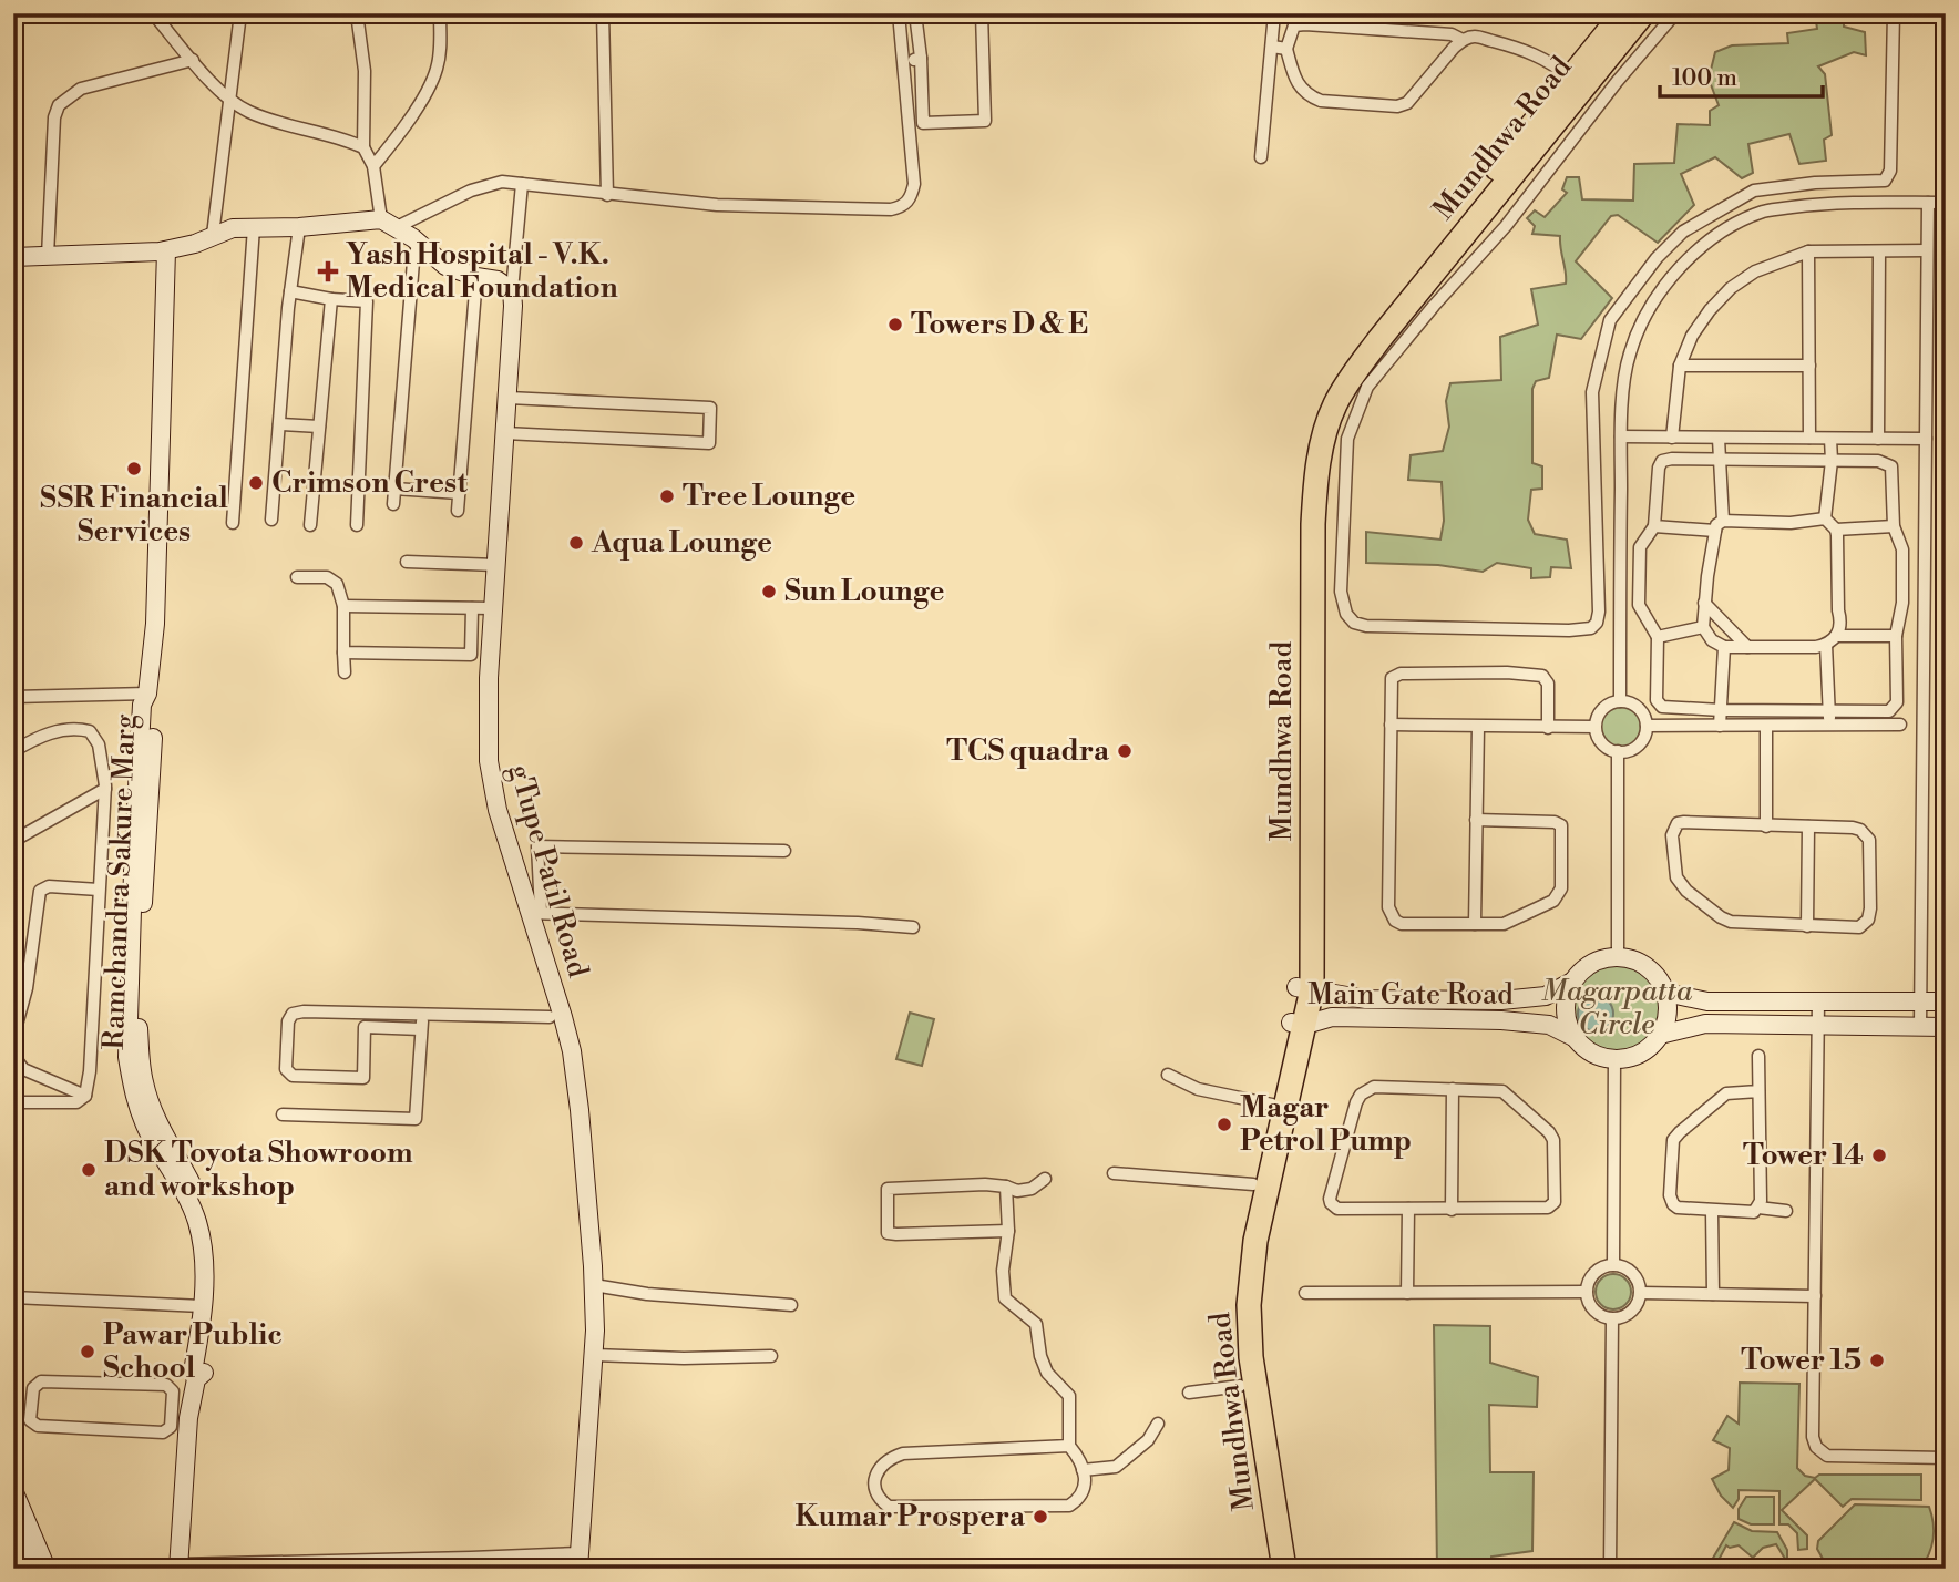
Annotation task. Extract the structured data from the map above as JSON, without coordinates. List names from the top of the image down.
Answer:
{
  "streets": {
    "highway": ["Mundhwa Road"],
    "street": ["gTupe Patil Road", "Ramchandra Sakure Marg", "Main Gate Road"]
  },
  "crossings": [
    ["Mundhwa Road", "Main Gate Road"]
  ],
  "parks": ["Magarpatta Circle"],
  "places": {
    "health": ["Yash Hospital - V.K. Medical Foundation"],
    "other": [
      "Towers D & E",
      "SSR Financial Services",
      "Crimson Crest",
      "Tree Lounge",
      "Aqua Lounge",
      "Sun Lounge",
      "TCS quadra",
      "Magar Petrol Pump",
      "Tower 14",
      "DSK Toyota Showroom and workshop",
      "Pawar Public School",
      "Tower 15",
      "Kumar Prospera"
    ]
  },
  "scale_bar": "100 m"
}
